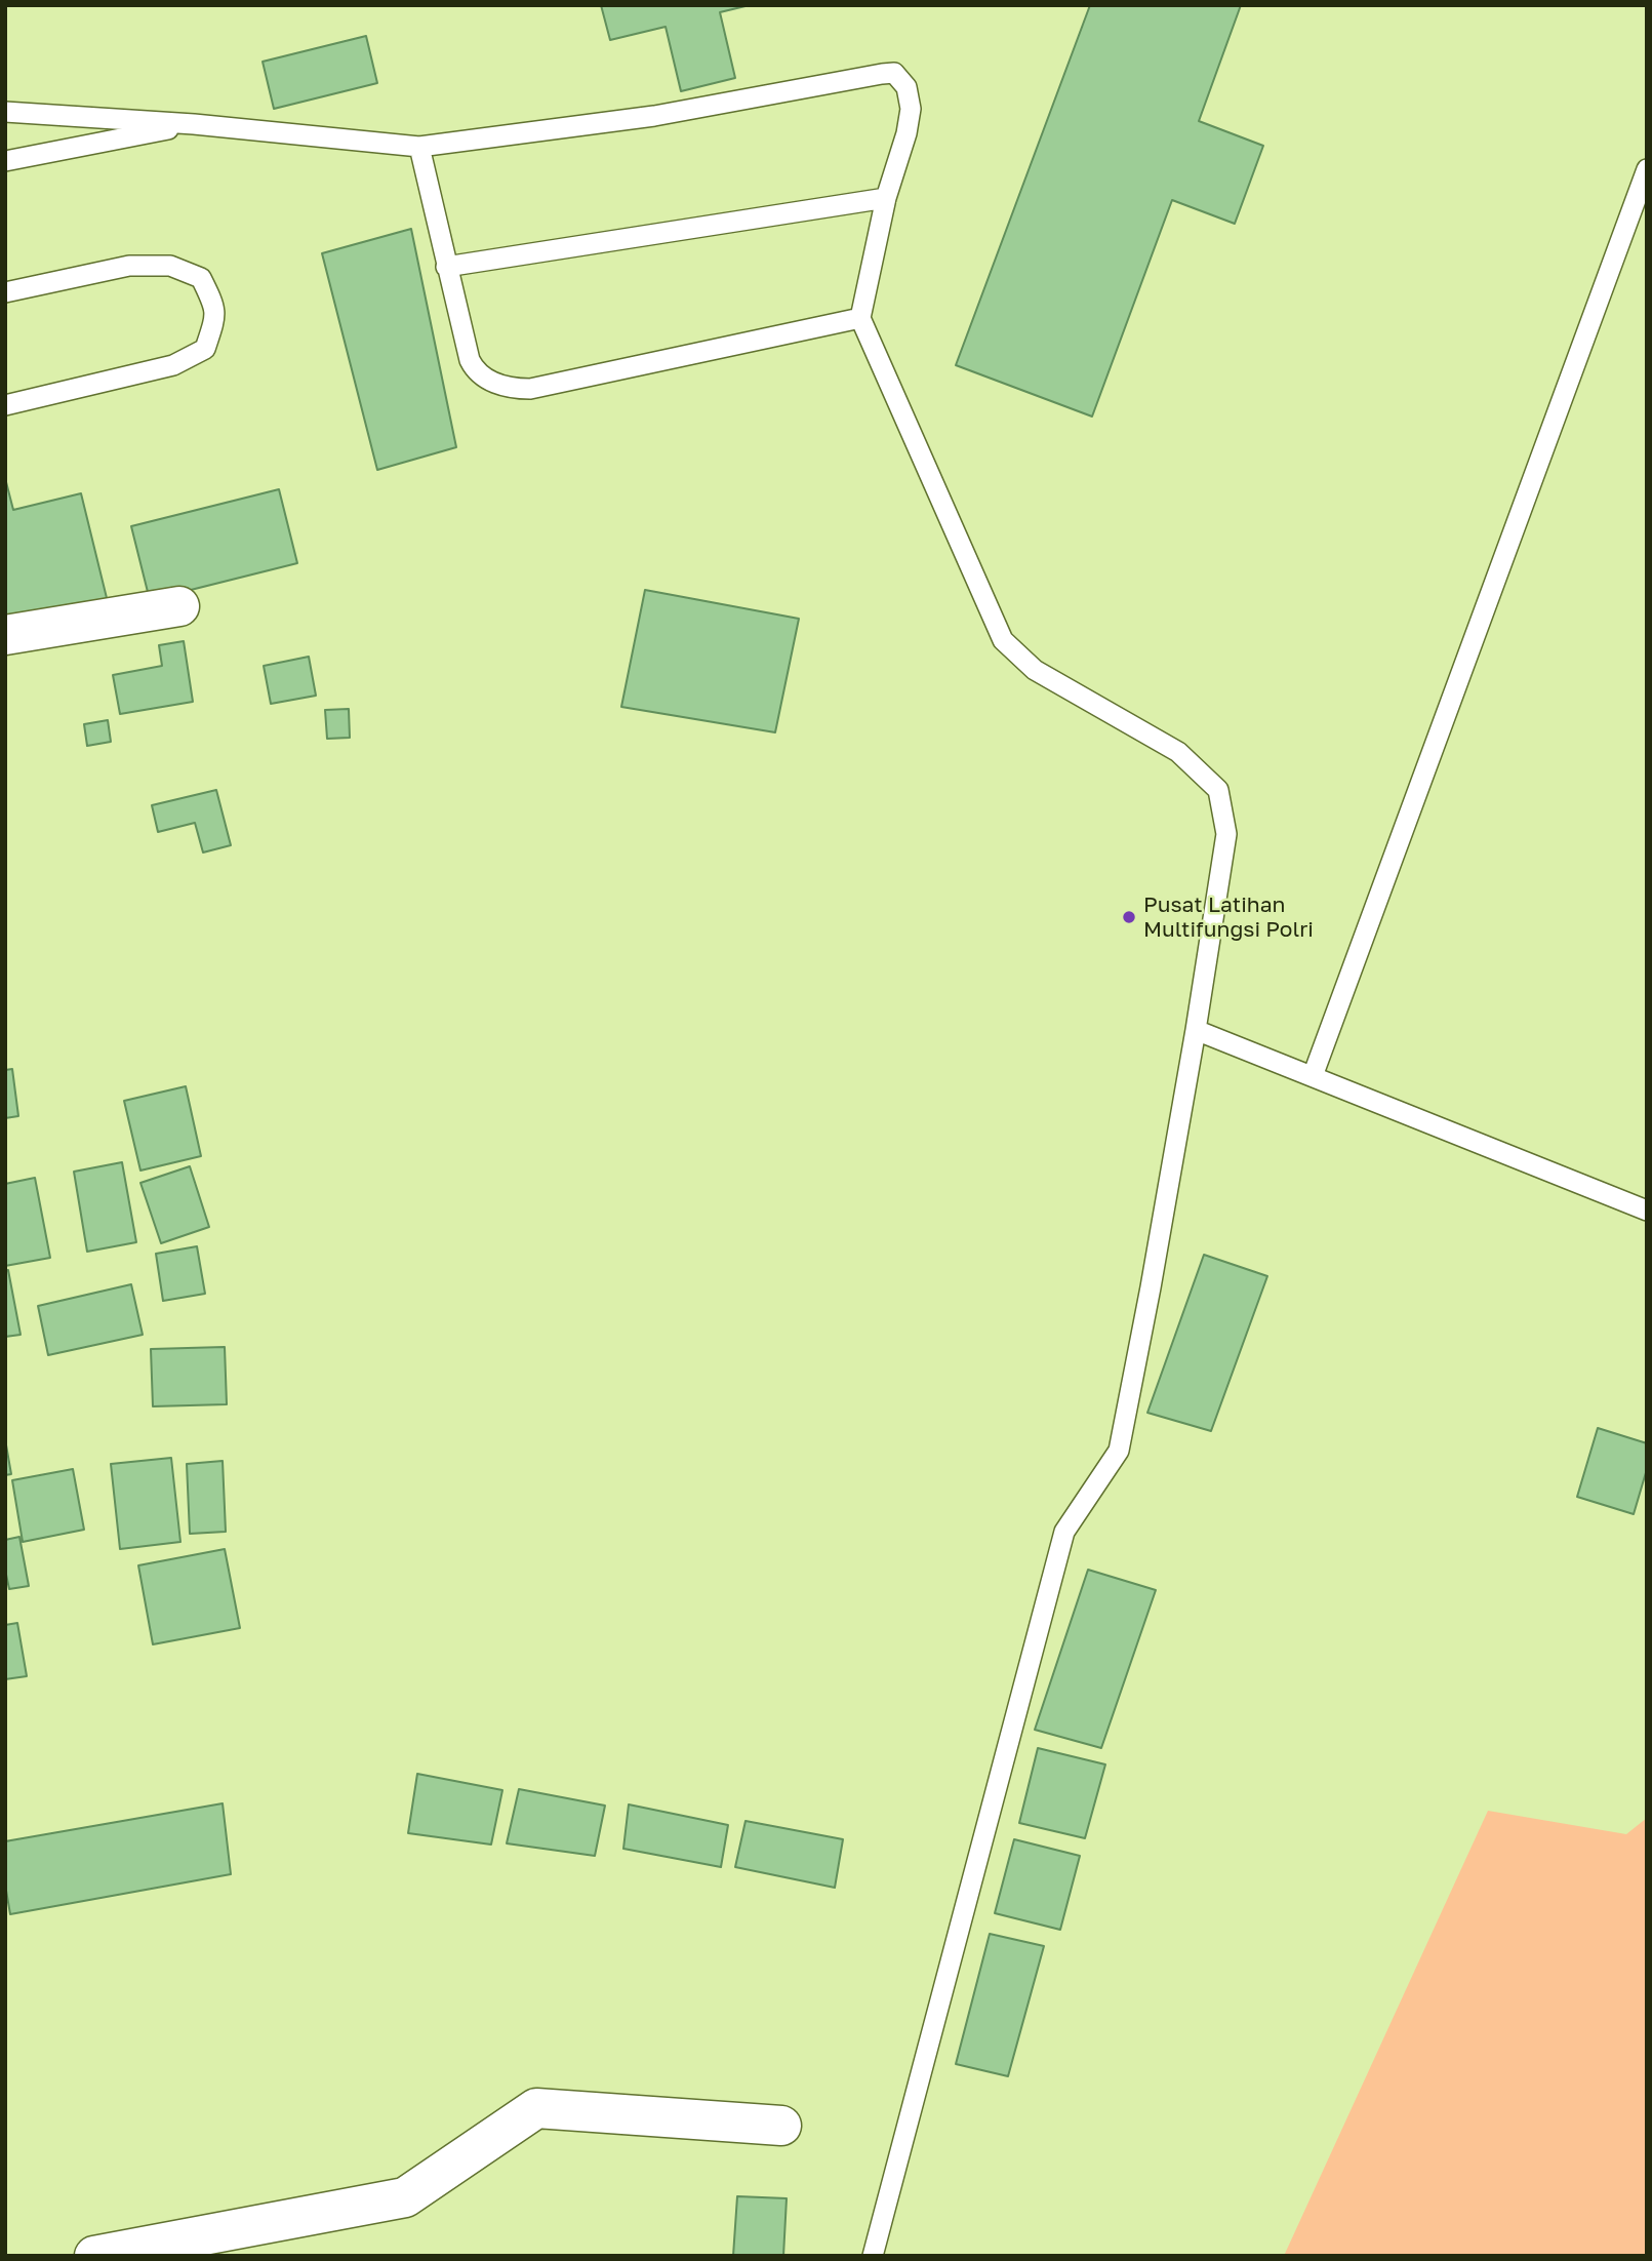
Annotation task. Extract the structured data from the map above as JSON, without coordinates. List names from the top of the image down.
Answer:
{
  "places": ["Pusat Latihan Multifungsi Polri"]
}
